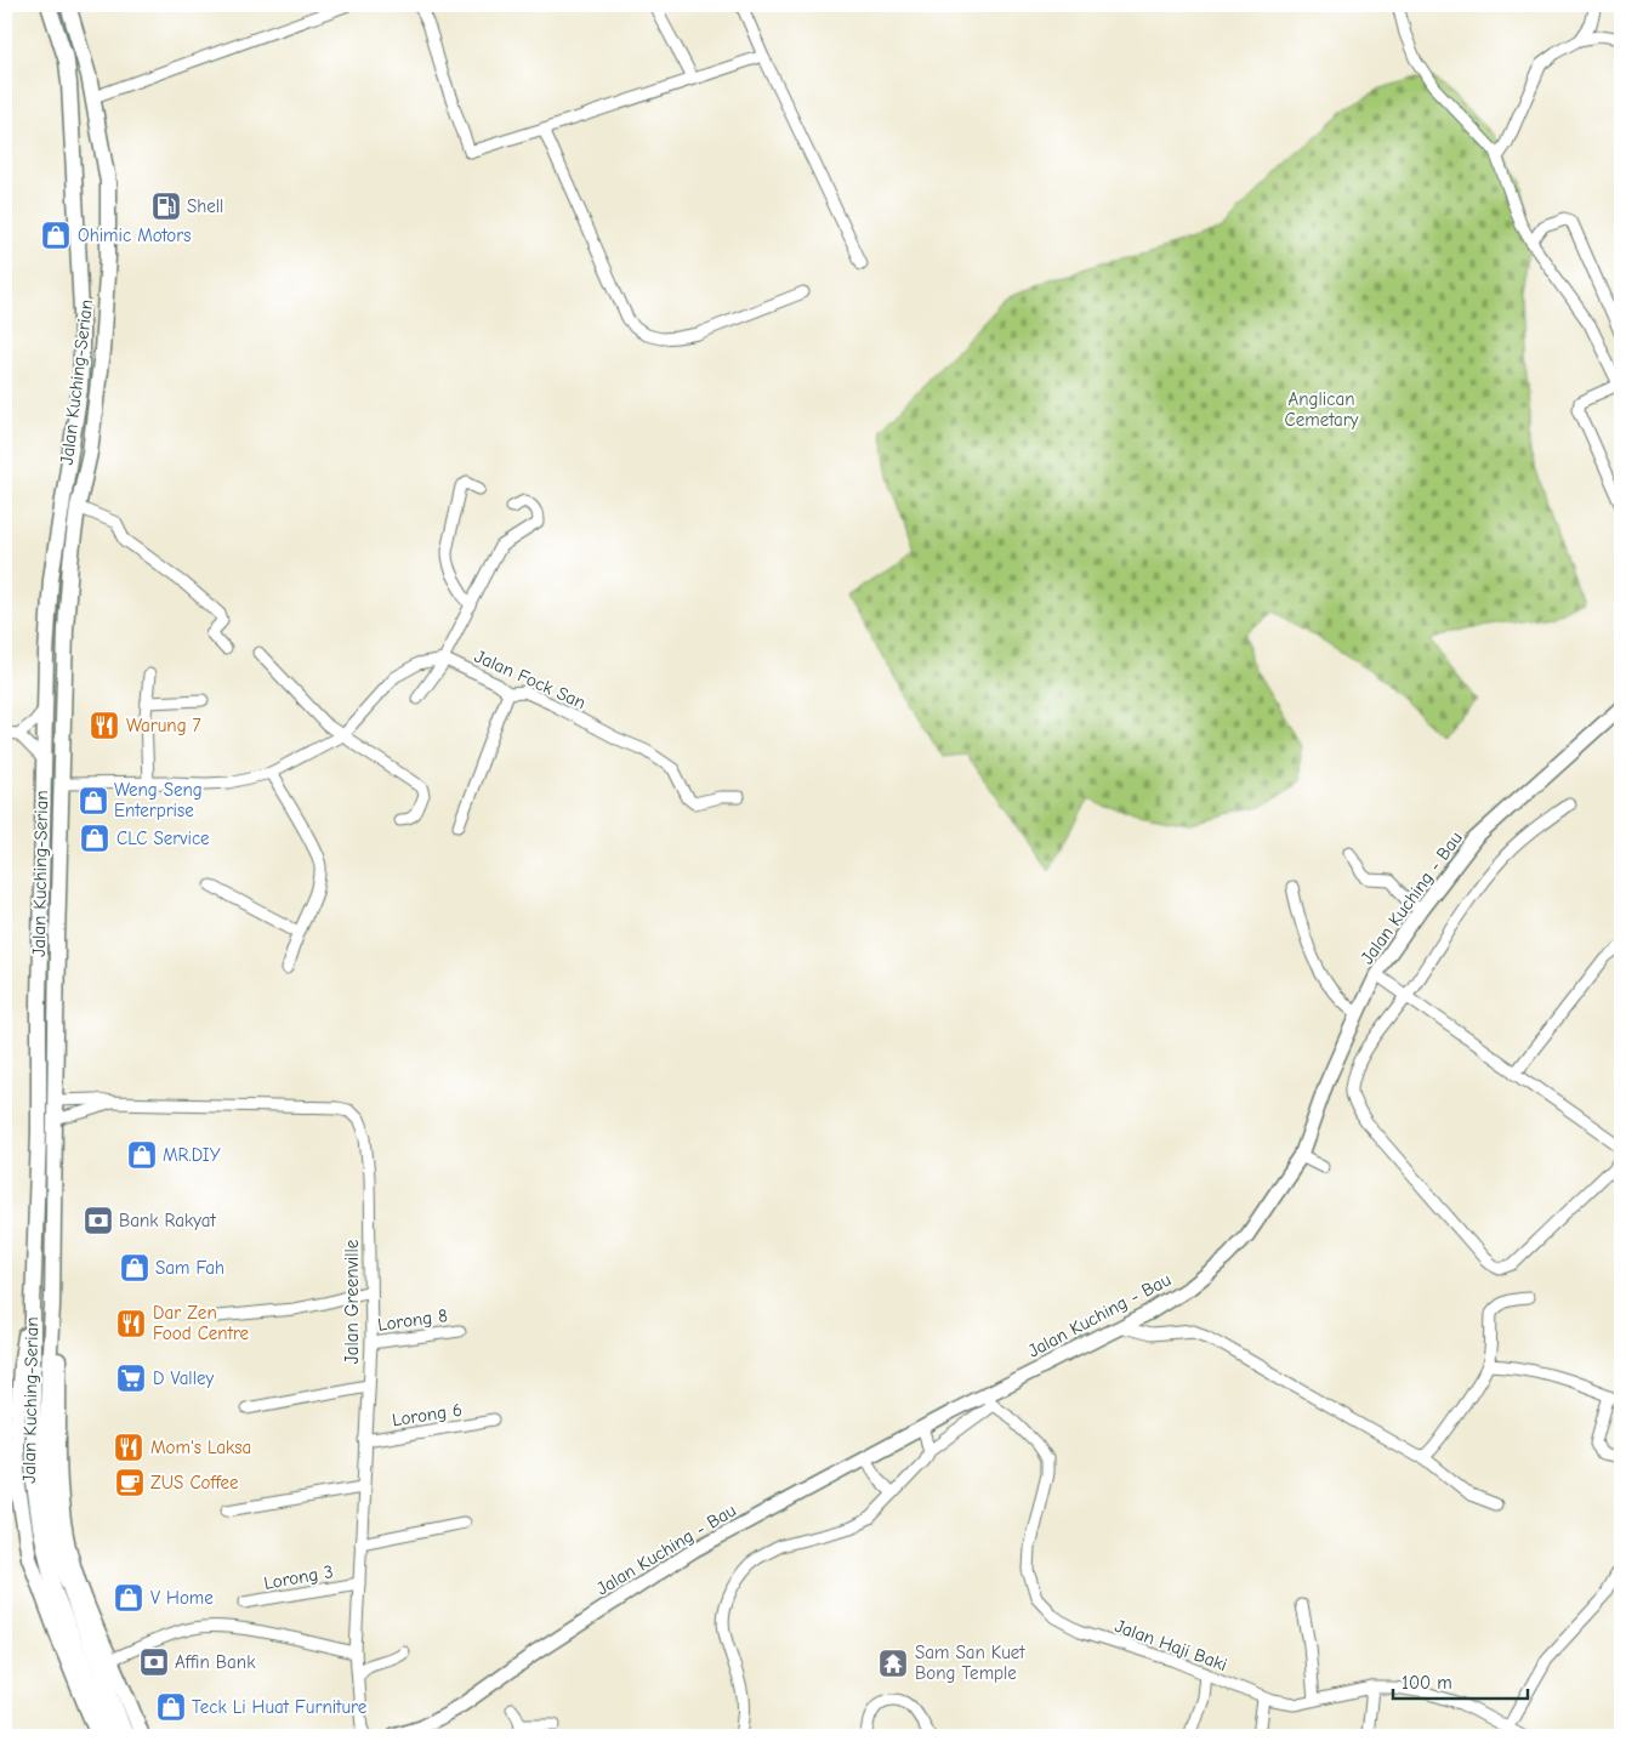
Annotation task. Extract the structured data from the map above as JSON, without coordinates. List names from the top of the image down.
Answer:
{
  "streets": {
    "highway": ["Jalan Kuching-Serian"],
    "main road": ["Jalan Kuching - Bau"],
    "street": [
      "Jalan Fock San",
      "Jalan Greenville",
      "Lorong 8",
      "Lorong 6",
      "Lorong 3",
      "Jalan Haji Baki"
    ]
  },
  "crossings": [
    ["Jalan Kuching-Serian", "Jalan Greenville"],
    ["Jalan Kuching - Bau", "Jalan Haji Baki"],
    ["Jalan Greenville", "Lorong 8"],
    ["Jalan Greenville", "Lorong 6"],
    ["Jalan Greenville", "Lorong 3"]
  ],
  "parks": ["Anglican Cemetary"],
  "places": {
    "fuel station": ["Shell"],
    "shop": [
      "Ohimic Motors",
      "Weng Seng Enterprise",
      "CLC Service",
      "MR.DIY",
      "Sam Fah",
      "V Home",
      "Teck Li Huat Furniture"
    ],
    "restaurant": ["Warung 7", "Dar Zen Food Centre", "Mom's Laksa"],
    "bank": ["Bank Rakyat", "Affin Bank"],
    "supermarket": ["D Valley"],
    "cafe": ["ZUS Coffee"],
    "temple": ["Sam San Kuet Bong Temple"]
  },
  "scale_bar": "100 m"
}
